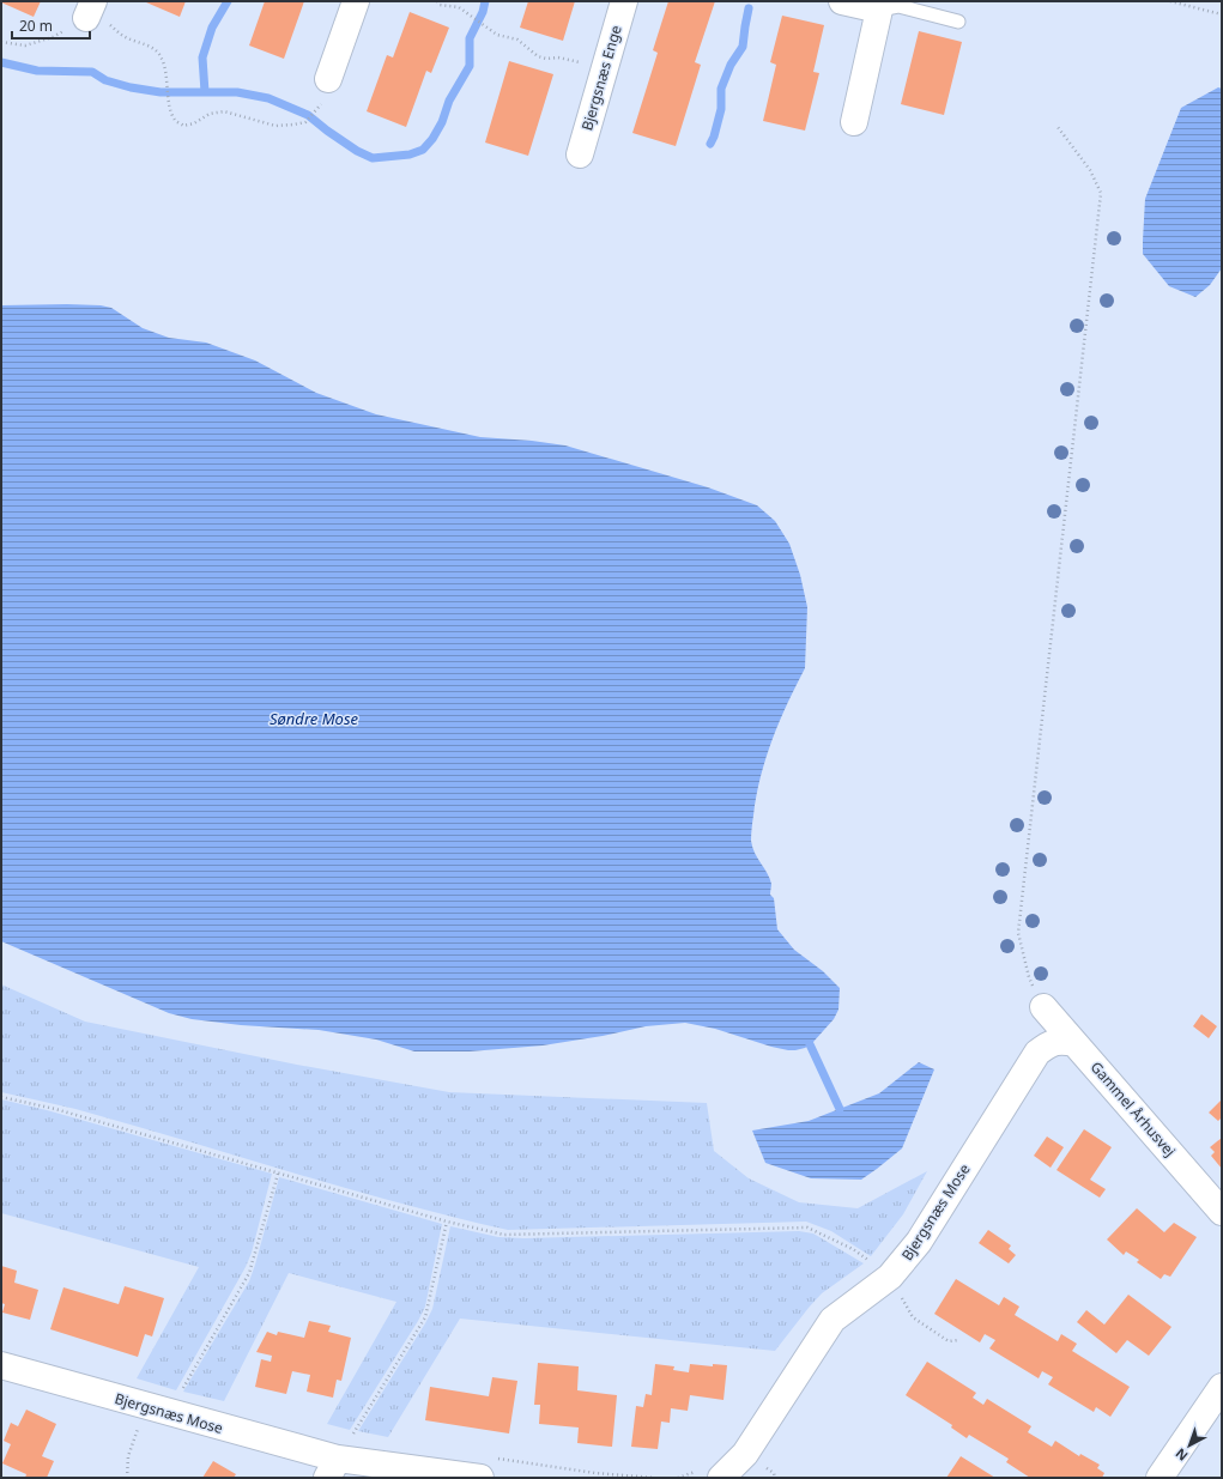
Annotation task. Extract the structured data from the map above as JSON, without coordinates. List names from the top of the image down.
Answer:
{
  "streets": {
    "street": ["Bjergsnæs Enge", "Gammel Århusvej", "Bjergsnæs Mose"]
  },
  "crossings": [
    ["Gammel Århusvej", "Bjergsnæs Mose"]
  ],
  "water": ["Søndre Mose"],
  "scale_bar": "20 m",
  "north": "bottom left"
}
